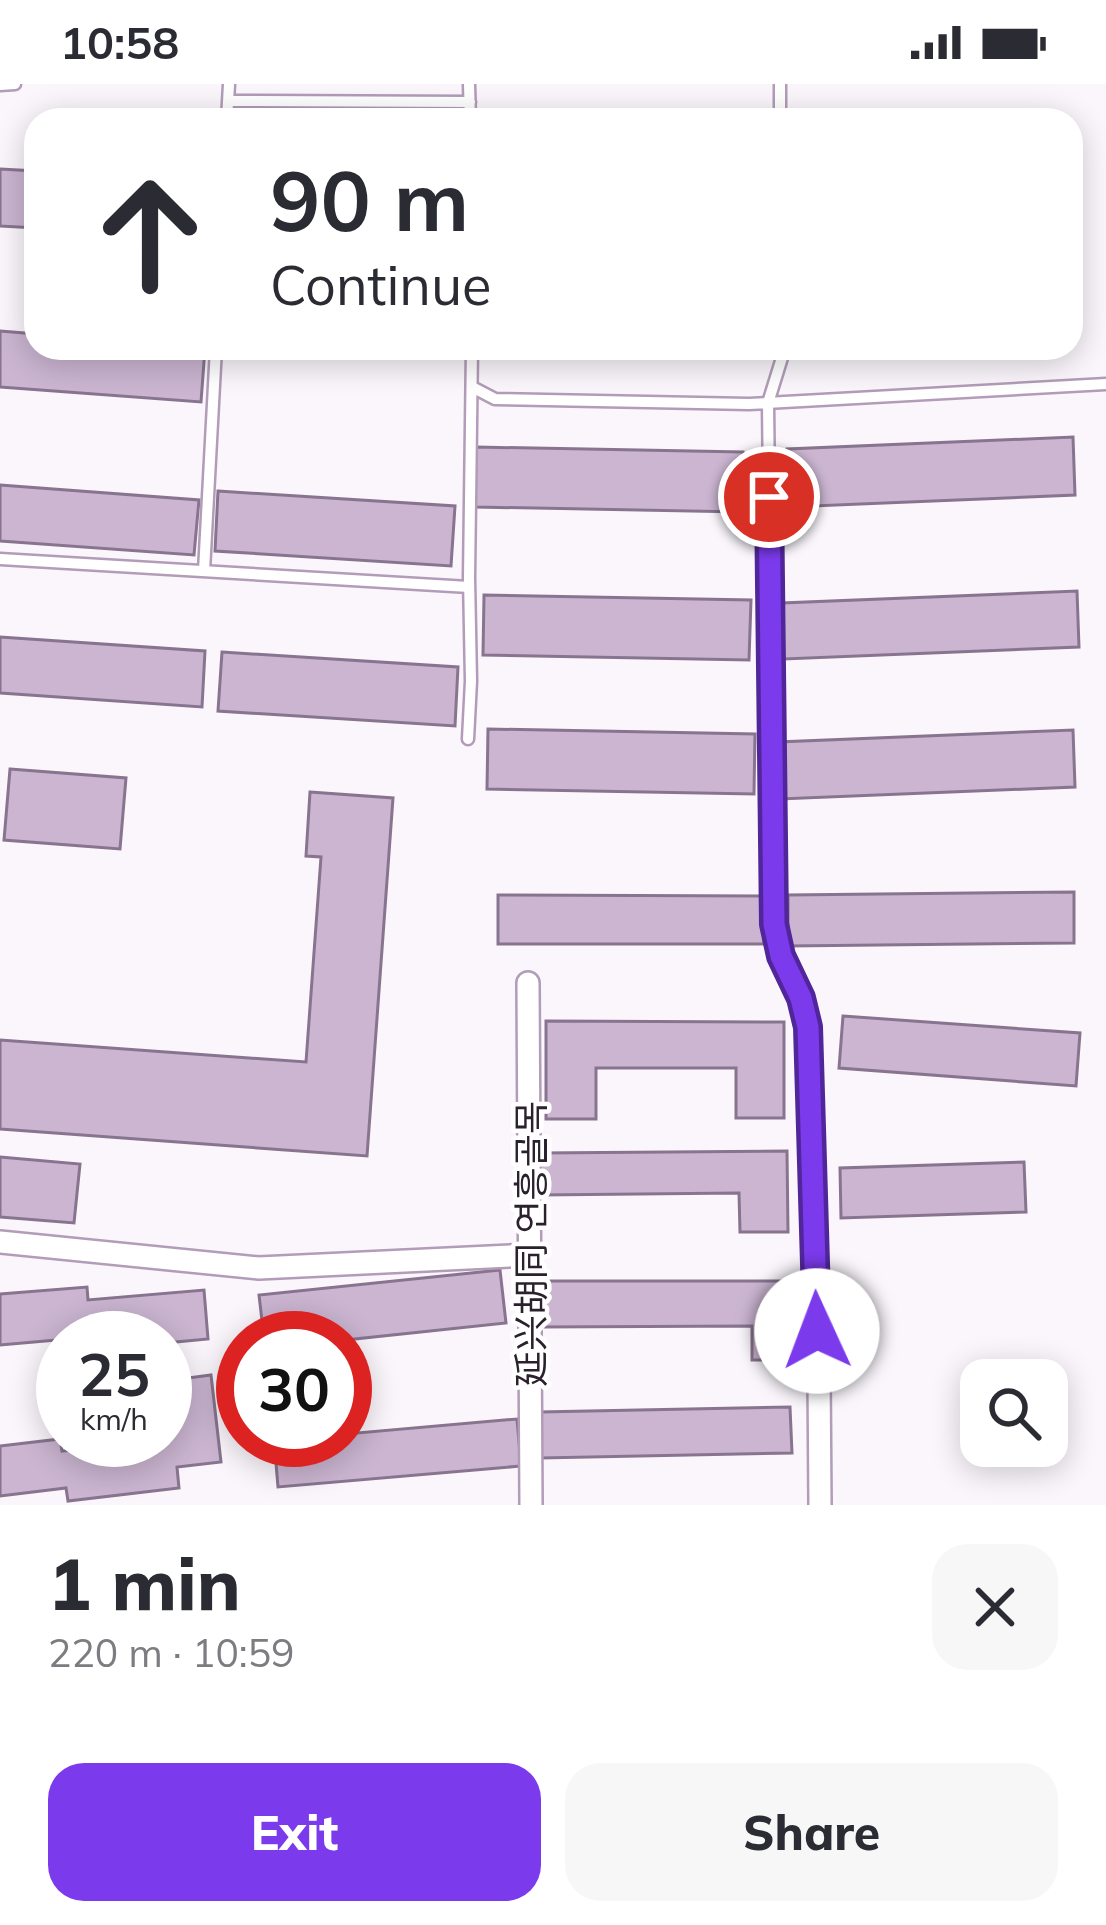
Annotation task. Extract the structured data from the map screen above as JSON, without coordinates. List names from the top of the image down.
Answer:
{
  "streets": {
    "street": ["延兴胡同 연흥골목"]
  },
  "page": {
    "status": "10:58",
    "turn": ["90 m", "Continue"],
    "speed": "25 km/h",
    "limit": "30",
    "heading": ["1 min", "220 m · 10:59"],
    "buttons": ["Exit", "Share"]
  }
}
